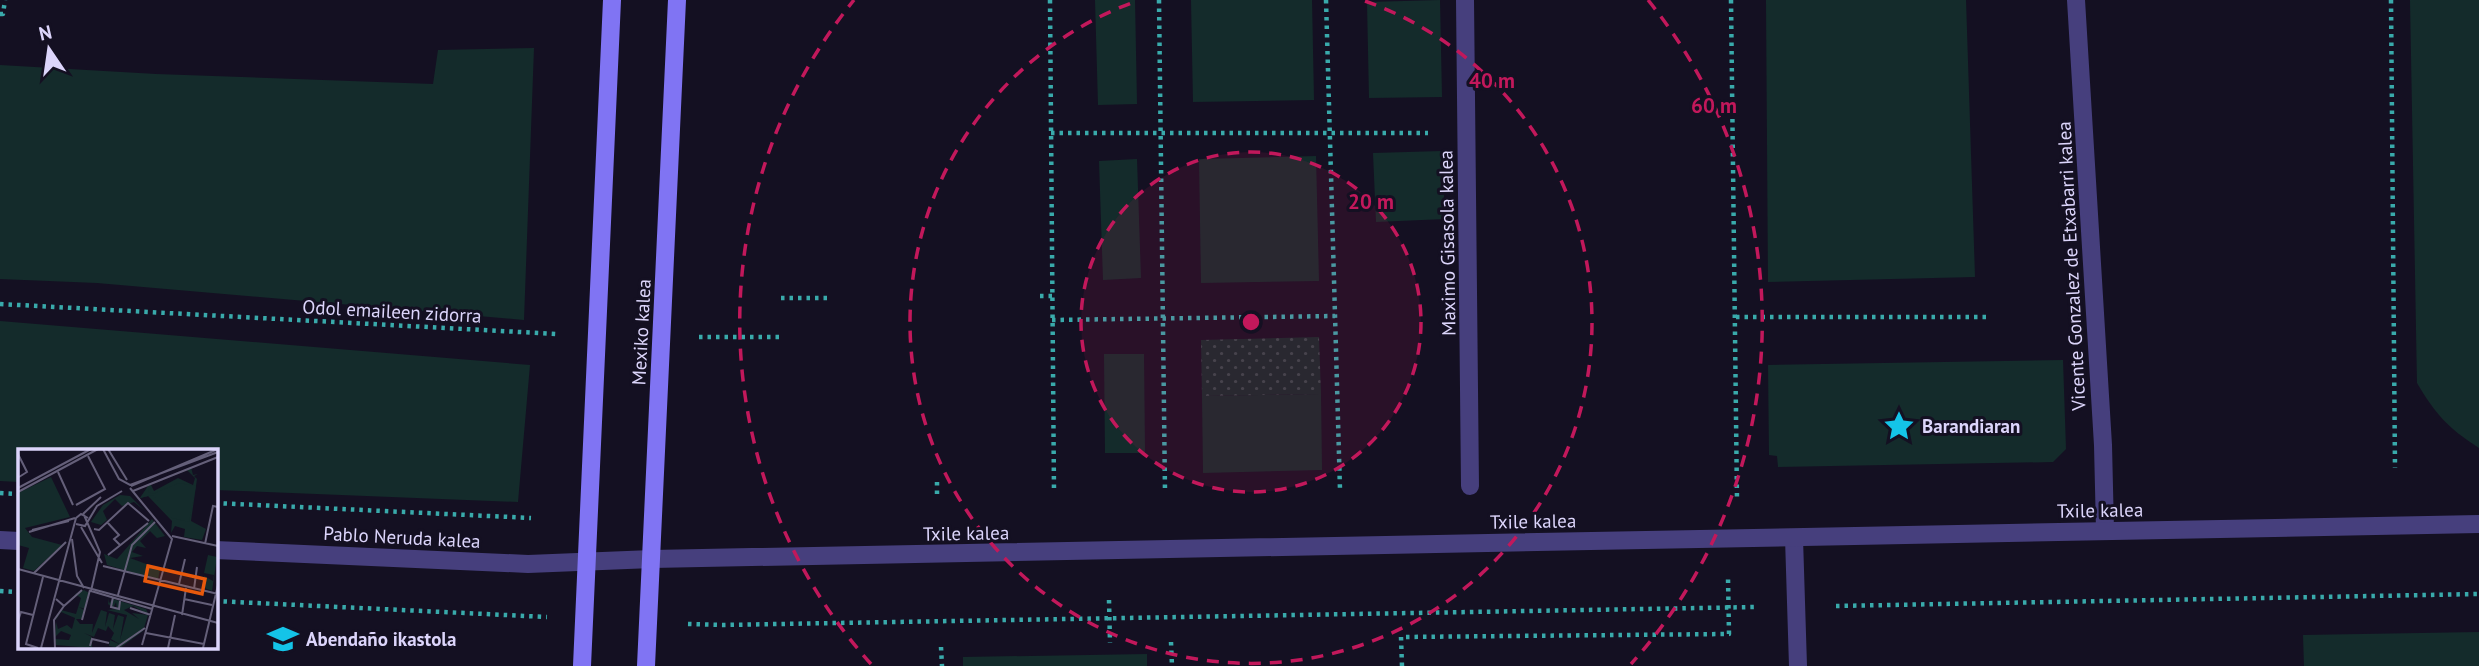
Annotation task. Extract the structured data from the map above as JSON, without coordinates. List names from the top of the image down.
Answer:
{
  "streets": {
    "main road": ["Mexiko kalea"],
    "street": [
      "Maximo Gisasola kalea",
      "Vicente Gonzalez de Etxabarri kalea",
      "Txile kalea",
      "Pablo Neruda kalea"
    ],
    "path": ["Odol emaileen zidorra"]
  },
  "crossings": [
    ["Vicente Gonzalez de Etxabarri kalea", "Txile kalea"],
    ["Mexiko kalea", "Txile kalea"],
    ["Txile kalea", "Pablo Neruda kalea"]
  ],
  "places": {
    "place": ["Barandiaran"],
    "school or university": ["Abendaño ikastola"]
  },
  "north": "top",
  "rings": ["40 m", "60 m", "20 m"]
}
